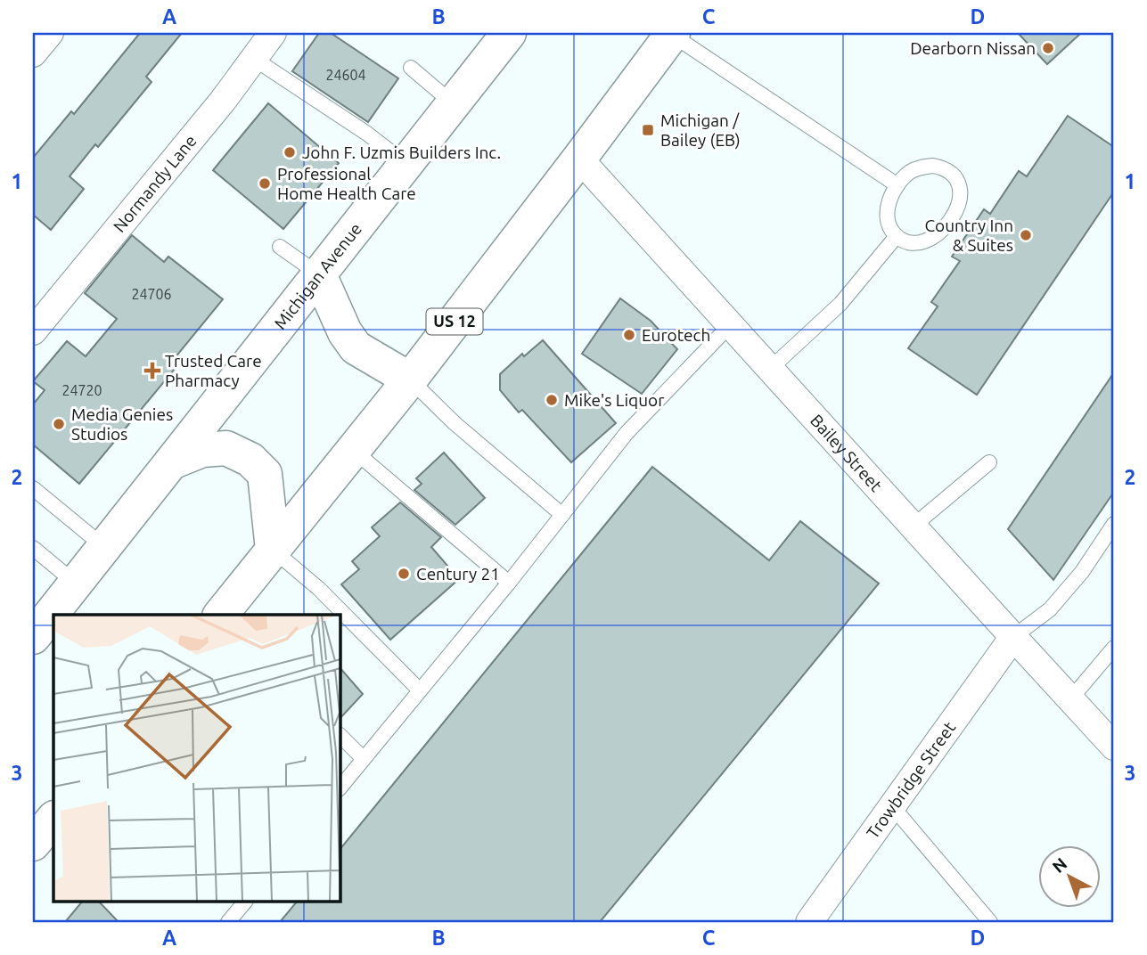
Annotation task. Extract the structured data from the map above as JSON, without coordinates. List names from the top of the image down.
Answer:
{
  "streets": {
    "main road": ["Michigan Avenue", "US 12"],
    "street": ["Normandy Lane", "Bailey Street", "Trowbridge Street"]
  },
  "crossings": [
    ["US 12", "Bailey Street"],
    ["Bailey Street", "Trowbridge Street"]
  ],
  "places": {
    "other": [
      "Dearborn Nissan",
      "John F. Uzmis Builders Inc.",
      "Professional Home Health Care",
      "Country Inn & Suites",
      "Eurotech",
      "Mike's Liquor",
      "Media Genies Studios",
      "Century 21"
    ],
    "transit": ["Michigan / Bailey (EB)"],
    "health": ["Trusted Care Pharmacy"]
  },
  "house_numbers": ["24604", "24706", "24720"],
  "north": "top left",
  "grid": {
    "columns": [
      "A",
      "B",
      "C",
      "D"
    ],
    "rows": ["1", "2", "3"]
  }
}
